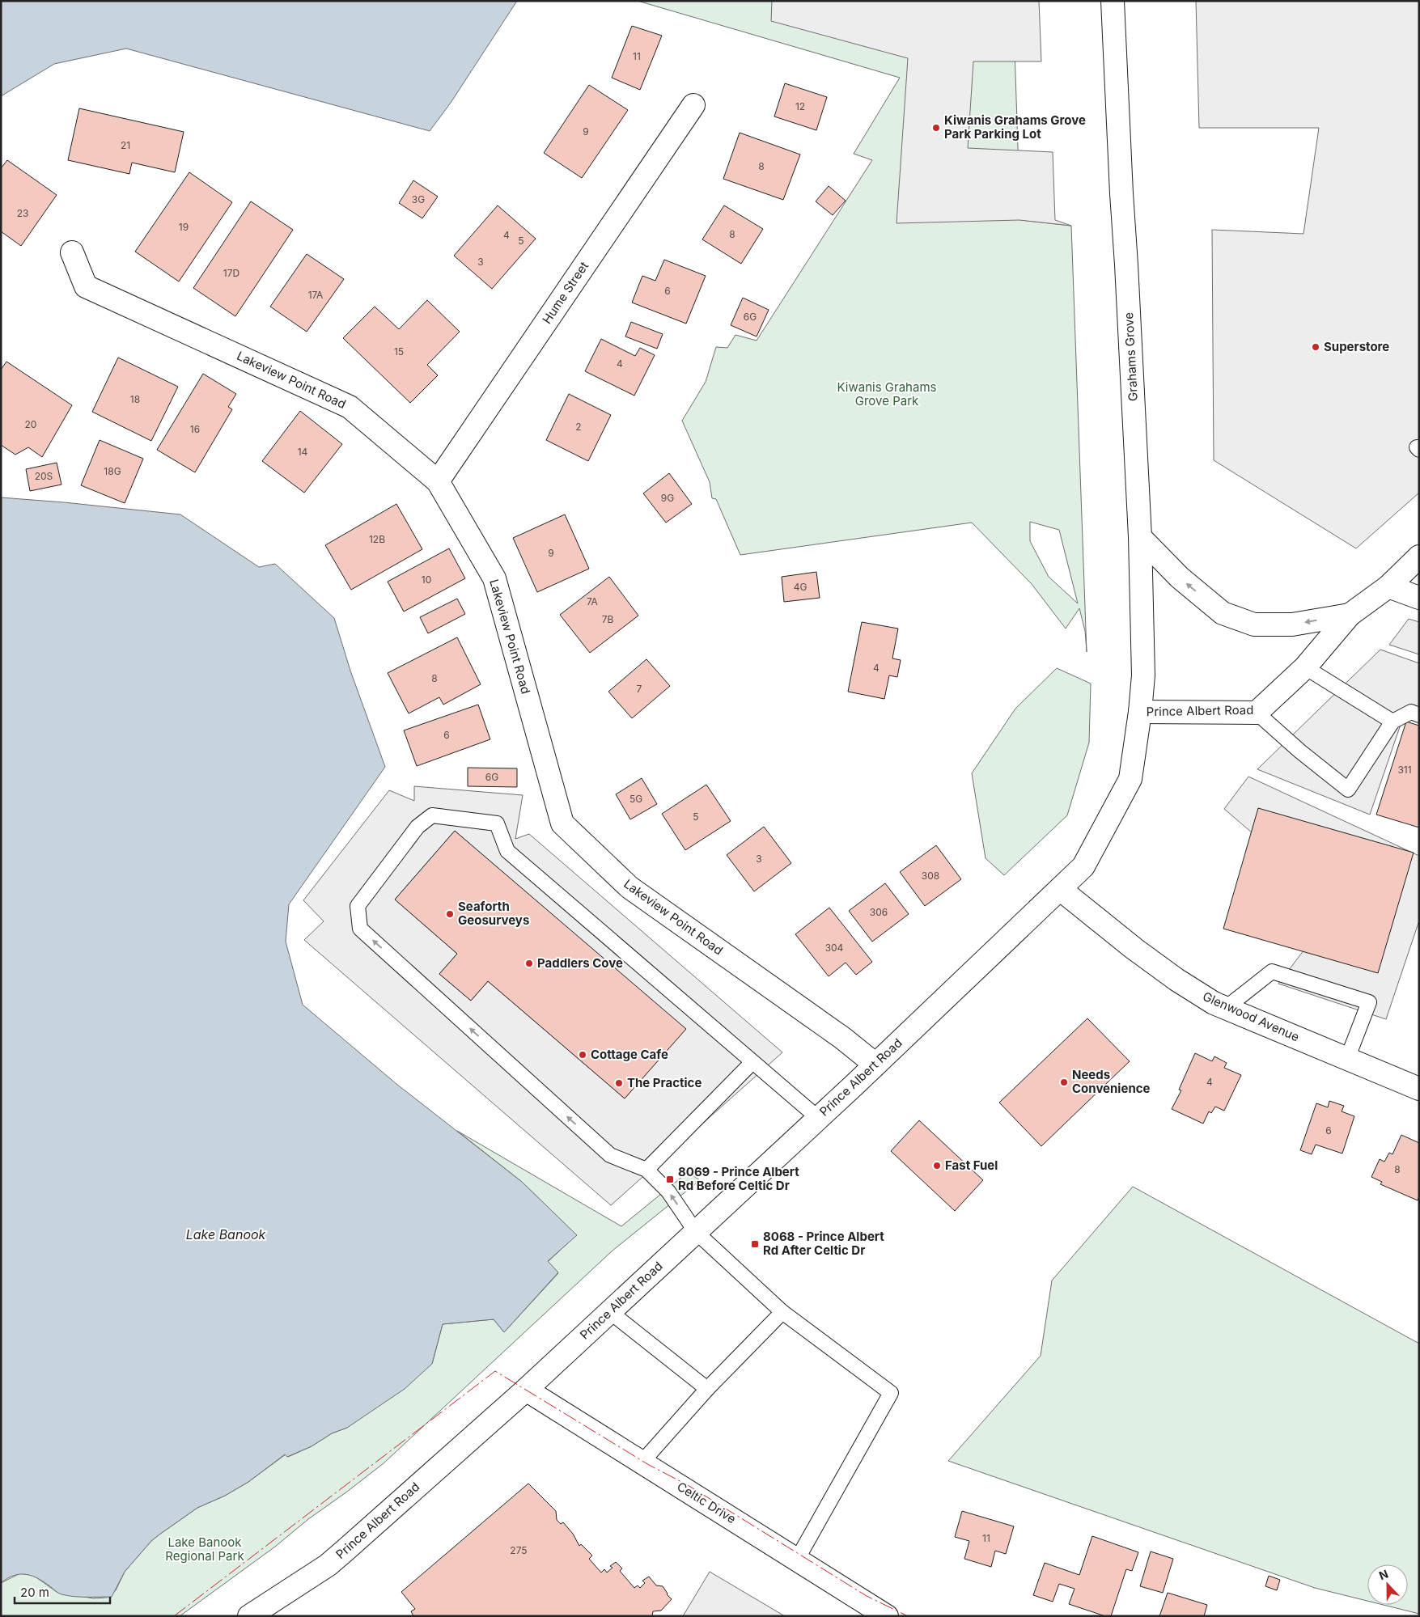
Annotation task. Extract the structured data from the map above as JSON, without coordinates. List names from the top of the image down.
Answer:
{
  "streets": {
    "street": [
      "Hume Street",
      "Grahams Grove",
      "Lakeview Point Road",
      "Prince Albert Road",
      "Glenwood Avenue",
      "Celtic Drive"
    ]
  },
  "crossings": [
    ["Hume Street", "Lakeview Point Road"],
    ["Grahams Grove", "Prince Albert Road"],
    ["Lakeview Point Road", "Prince Albert Road"],
    ["Prince Albert Road", "Glenwood Avenue"],
    ["Prince Albert Road", "Celtic Drive"]
  ],
  "water": ["Lake Banook"],
  "parks": ["Kiwanis Grahams Grove Park", "Lake Banook Regional Park"],
  "places": {
    "other": [
      "Kiwanis Grahams Grove Park Parking Lot",
      "Superstore",
      "Seaforth Geosurveys",
      "Paddlers Cove",
      "Cottage Cafe",
      "Needs Convenience",
      "The Practice",
      "Fast Fuel"
    ],
    "transit": ["8069 - Prince Albert Rd Before Celtic Dr", "8068 - Prince Albert Rd After Celtic Dr"]
  },
  "house_numbers": [
    "11",
    "12",
    "9",
    "21",
    "8",
    "3G",
    "23",
    "19",
    "8",
    "4",
    "5",
    "3",
    "17D",
    "6",
    "17A",
    "6G",
    "15",
    "4",
    "18",
    "20",
    "2",
    "16",
    "14",
    "18G",
    "20S",
    "9G",
    "12B",
    "9",
    "10",
    "4G",
    "7A",
    "7B",
    "4",
    "8",
    "7",
    "6",
    "311",
    "6G",
    "5G",
    "5",
    "3",
    "308",
    "306",
    "304",
    "4",
    "6",
    "8",
    "11",
    "275"
  ],
  "scale_bar": "20 m",
  "north": "top"
}
